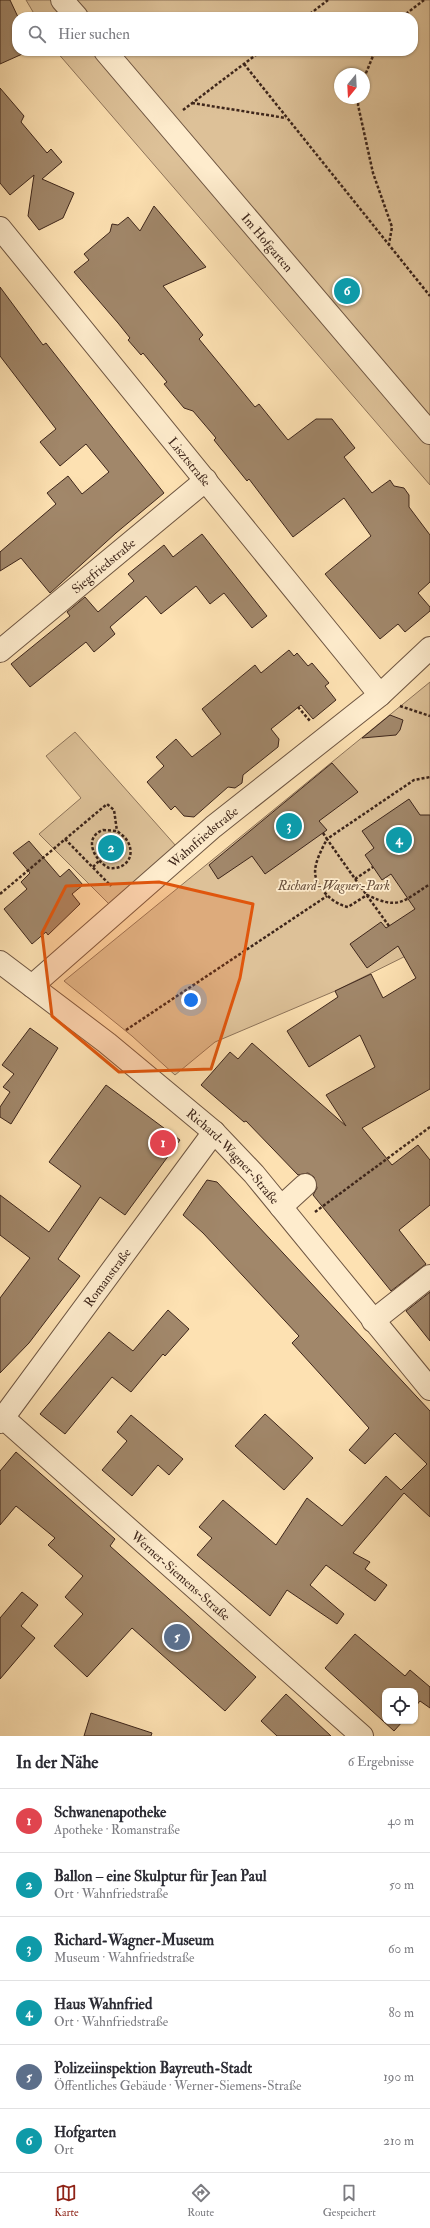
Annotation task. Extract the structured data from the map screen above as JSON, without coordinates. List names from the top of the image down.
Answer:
{
  "streets": {
    "street": [
      "Im Hofgarten",
      "Lisztstraße",
      "Siegfriedstraße",
      "Wahnfriedstraße",
      "Richard-Wagner-Straße",
      "Romanstraße",
      "Werner-Siemens-Straße"
    ]
  },
  "crossings": [
    ["Lisztstraße", "Siegfriedstraße"],
    ["Lisztstraße", "Wahnfriedstraße"],
    ["Wahnfriedstraße", "Richard-Wagner-Straße"],
    ["Richard-Wagner-Straße", "Romanstraße"],
    ["Romanstraße", "Werner-Siemens-Straße"]
  ],
  "parks": ["Richard-Wagner-Park"],
  "north": "bottom",
  "page": {
    "search": "Hier suchen",
    "pins": [
      "6",
      "3",
      "4",
      "2",
      "1",
      "5"
    ],
    "heading": ["In der Nähe", "6 Ergebnisse"],
    "list": [
      {
        "mark": "1",
        "name": "Schwanenapotheke",
        "note": "Apotheke · Romanstraße",
        "value": "40 m"
      },
      {
        "mark": "2",
        "name": "Ballon – eine Skulptur für Jean Paul",
        "note": "Ort · Wahnfriedstraße",
        "value": "50 m"
      },
      {
        "mark": "3",
        "name": "Richard-Wagner-Museum",
        "note": "Museum · Wahnfriedstraße",
        "value": "60 m"
      },
      {
        "mark": "4",
        "name": "Haus Wahnfried",
        "note": "Ort · Wahnfriedstraße",
        "value": "80 m"
      },
      {
        "mark": "5",
        "name": "Polizeiinspektion Bayreuth-Stadt",
        "note": "Öffentliches Gebäude · Werner-Siemens-Straße",
        "value": "190 m"
      },
      {
        "mark": "6",
        "name": "Hofgarten",
        "note": "Ort",
        "value": "210 m"
      }
    ],
    "nav": ["Karte", "Route", "Gespeichert"]
  }
}
